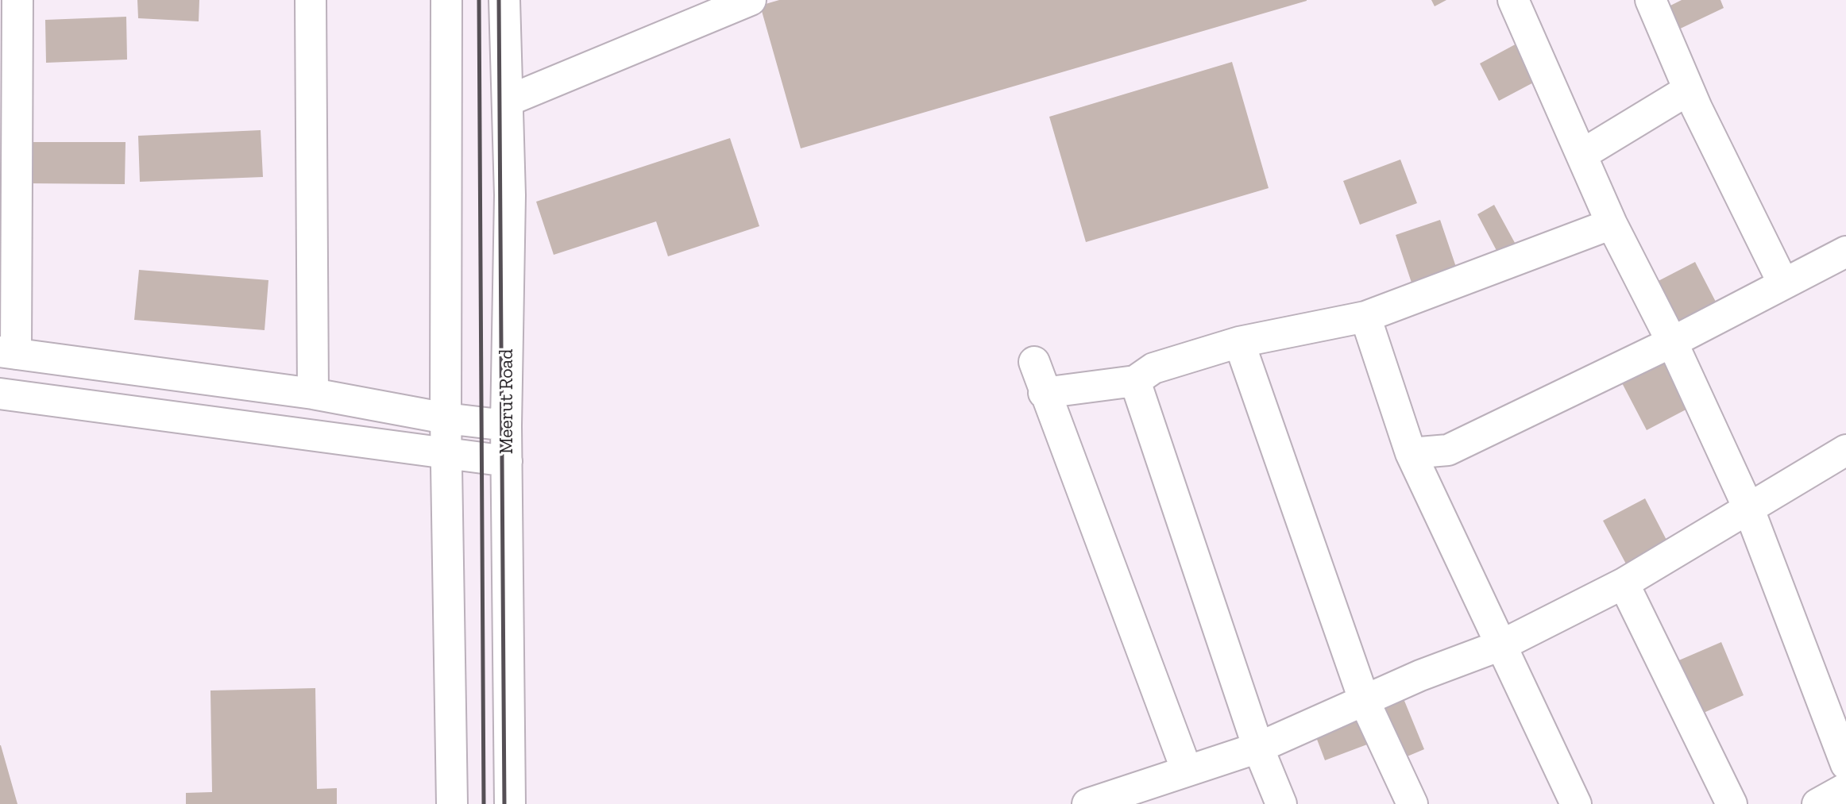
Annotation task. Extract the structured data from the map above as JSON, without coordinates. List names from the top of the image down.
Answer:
{
  "streets": {
    "street": ["Meerut Road"]
  }
}
